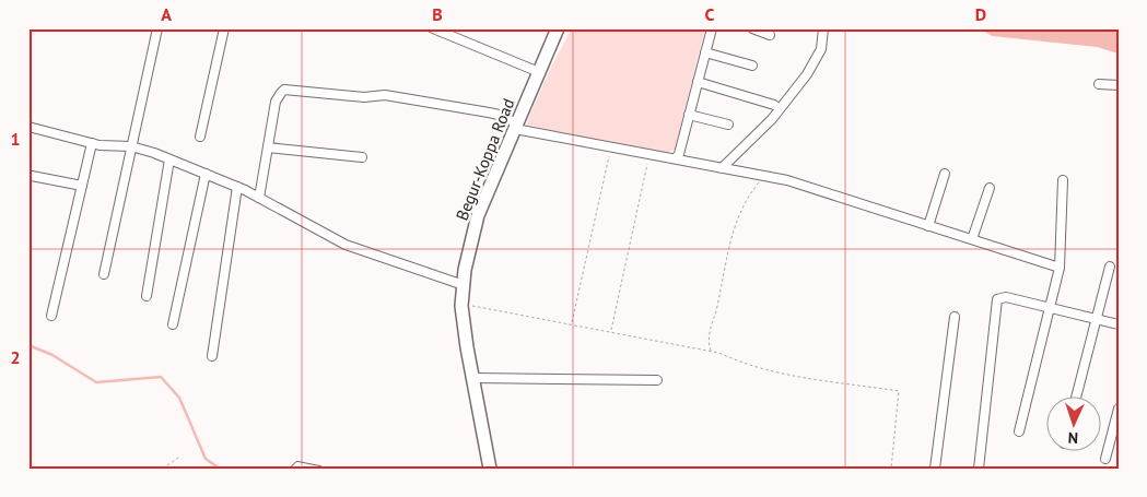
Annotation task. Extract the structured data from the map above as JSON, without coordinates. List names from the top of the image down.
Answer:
{
  "streets": {
    "main road": ["Begur-Koppa Road"]
  },
  "north": "bottom",
  "grid": {
    "columns": [
      "A",
      "B",
      "C",
      "D"
    ],
    "rows": ["1", "2"]
  }
}
